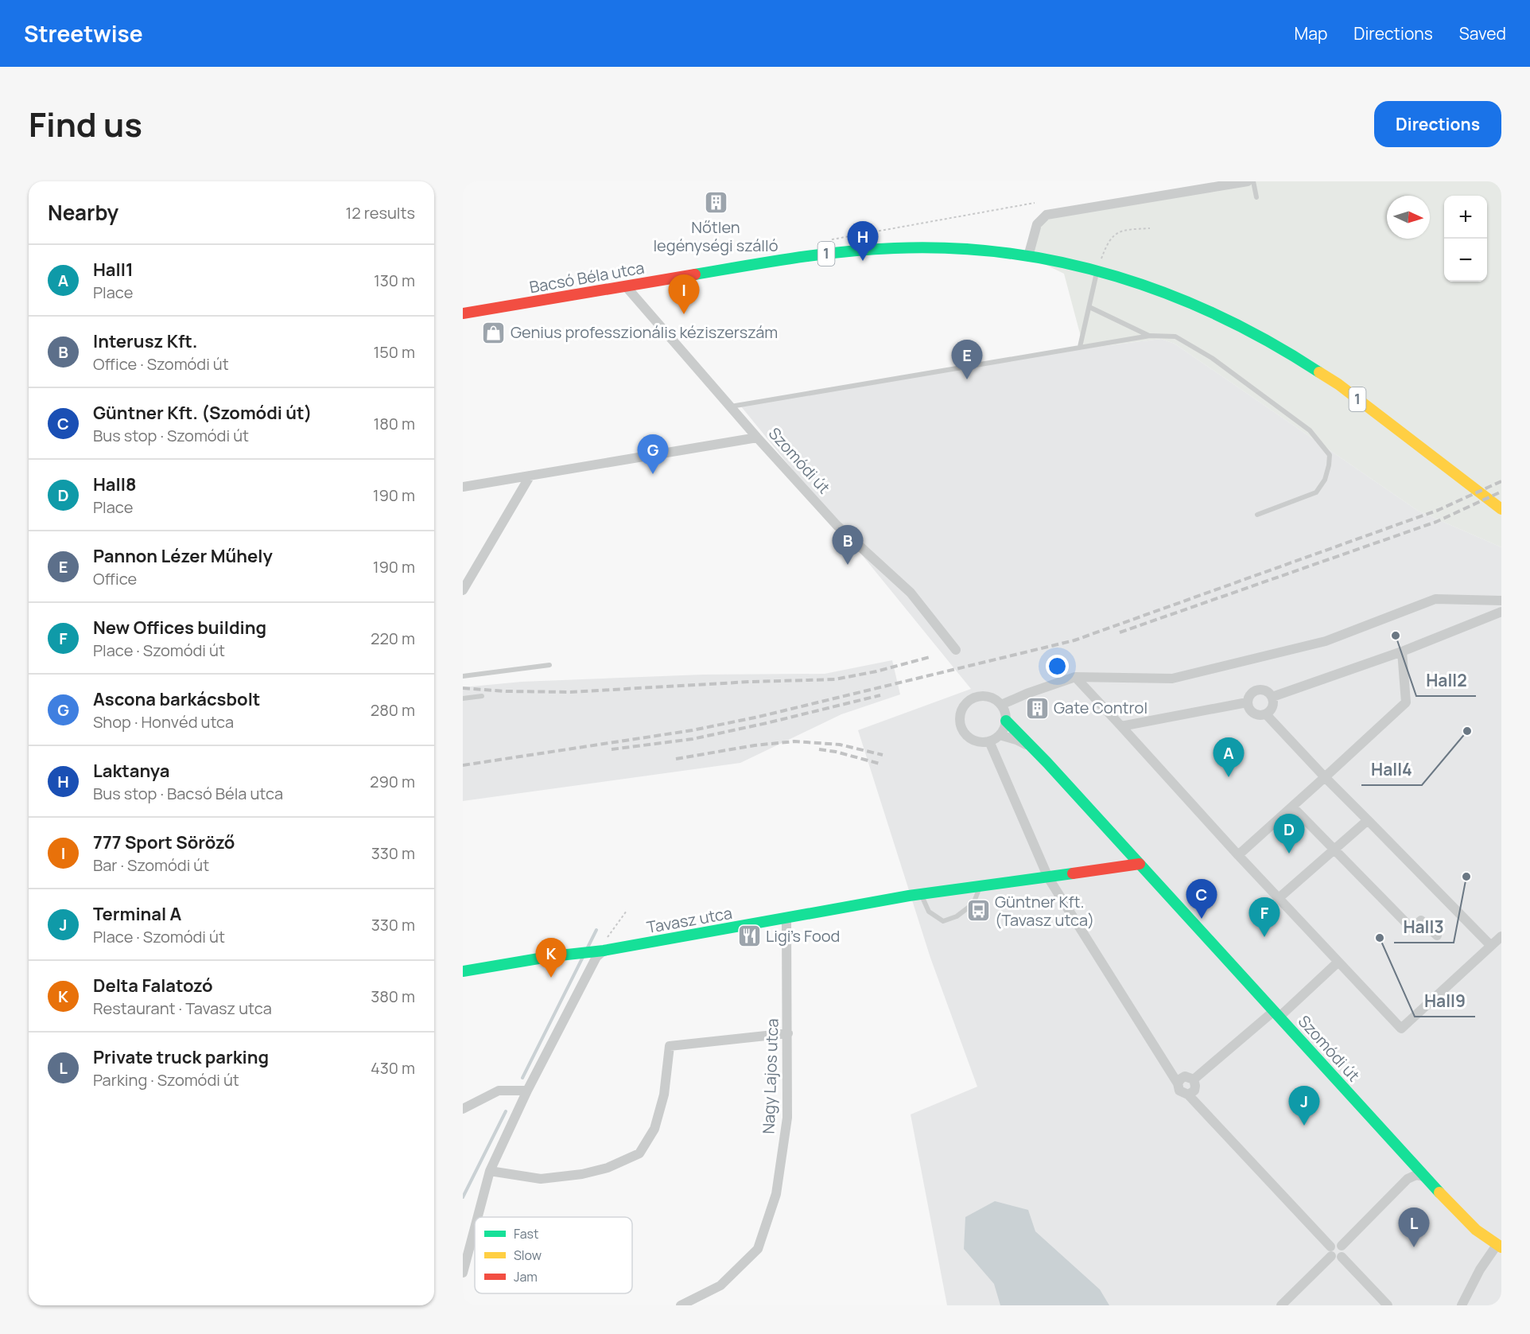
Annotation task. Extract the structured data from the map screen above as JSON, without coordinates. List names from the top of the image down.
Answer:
{
  "streets": {
    "street": [
      "1",
      "Bacsó Béla utca",
      "Szomódi út",
      "Tavasz utca",
      "Nagy Lajos utca"
    ]
  },
  "crossings": [
    ["1", "Bacsó Béla utca"],
    ["Bacsó Béla utca", "Szomódi út"],
    ["Szomódi út", "Tavasz utca"],
    ["Tavasz utca", "Nagy Lajos utca"]
  ],
  "places": {
    "building": ["Nőtlen legénységi szálló", "Gate Control"],
    "shop": ["Genius professzionális kéziszerszám"],
    "other": [
      "Hall2",
      "Hall4",
      "Hall3",
      "Hall9"
    ],
    "bus stop": ["Güntner Kft. (Tavasz utca)"],
    "restaurant": ["Ligi's Food"]
  },
  "legend": ["Fast", "Slow", "Jam"],
  "north": "right",
  "page": {
    "header": "Streetwise",
    "nav": ["Map", "Directions", "Saved"],
    "title": "Find us",
    "buttons": "Directions",
    "heading": ["Nearby", "12 results"],
    "map_buttons": ["+", "−"],
    "pins": [
      "H",
      "I",
      "E",
      "G",
      "B",
      "A",
      "D",
      "C",
      "F",
      "K",
      "J",
      "L"
    ],
    "list": [
      {
        "mark": "A",
        "name": "Hall1",
        "note": "Place",
        "value": "130 m"
      },
      {
        "mark": "B",
        "name": "Interusz Kft.",
        "note": "Office · Szomódi út",
        "value": "150 m"
      },
      {
        "mark": "C",
        "name": "Güntner Kft. (Szomódi út)",
        "note": "Bus stop · Szomódi út",
        "value": "180 m"
      },
      {
        "mark": "D",
        "name": "Hall8",
        "note": "Place",
        "value": "190 m"
      },
      {
        "mark": "E",
        "name": "Pannon Lézer Műhely",
        "note": "Office",
        "value": "190 m"
      },
      {
        "mark": "F",
        "name": "New Offices building",
        "note": "Place · Szomódi út",
        "value": "220 m"
      },
      {
        "mark": "G",
        "name": "Ascona barkácsbolt",
        "note": "Shop · Honvéd utca",
        "value": "280 m"
      },
      {
        "mark": "H",
        "name": "Laktanya",
        "note": "Bus stop · Bacsó Béla utca",
        "value": "290 m"
      },
      {
        "mark": "I",
        "name": "777 Sport Söröző",
        "note": "Bar · Szomódi út",
        "value": "330 m"
      },
      {
        "mark": "J",
        "name": "Terminal A",
        "note": "Place · Szomódi út",
        "value": "330 m"
      },
      {
        "mark": "K",
        "name": "Delta Falatozó",
        "note": "Restaurant · Tavasz utca",
        "value": "380 m"
      },
      {
        "mark": "L",
        "name": "Private truck parking",
        "note": "Parking · Szomódi út",
        "value": "430 m"
      }
    ]
  }
}
